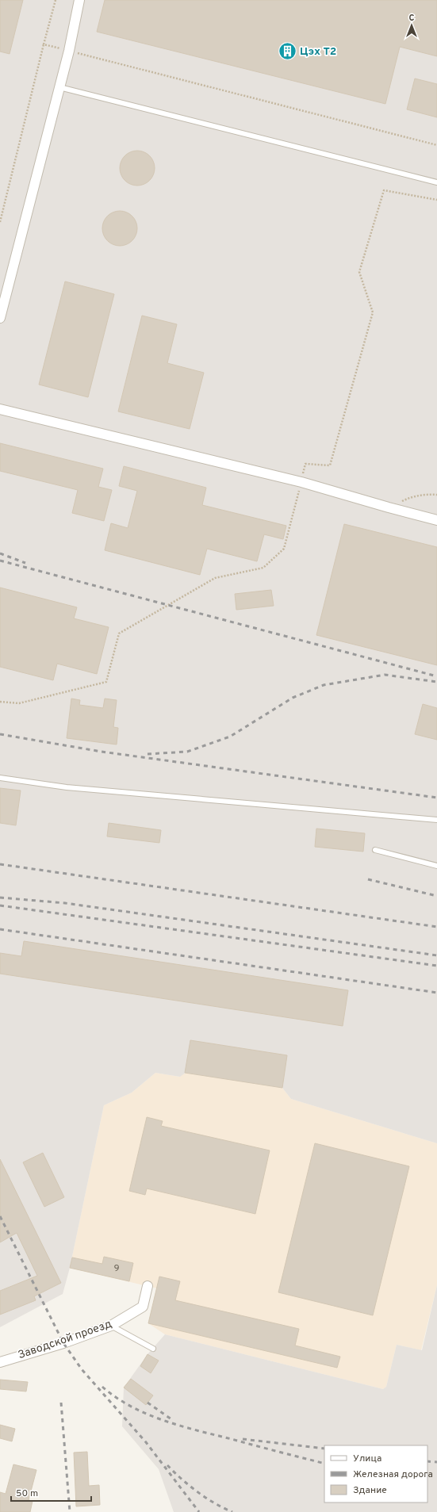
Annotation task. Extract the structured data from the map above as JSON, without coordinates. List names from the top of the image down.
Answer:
{
  "streets": {
    "street": ["Заводской проезд"]
  },
  "places": {
    "building": ["Цэх Т2"]
  },
  "house_numbers": ["9"],
  "legend": ["Улица", "Железная дорога", "Здание"],
  "scale_bar": "50 m",
  "north": "top"
}
